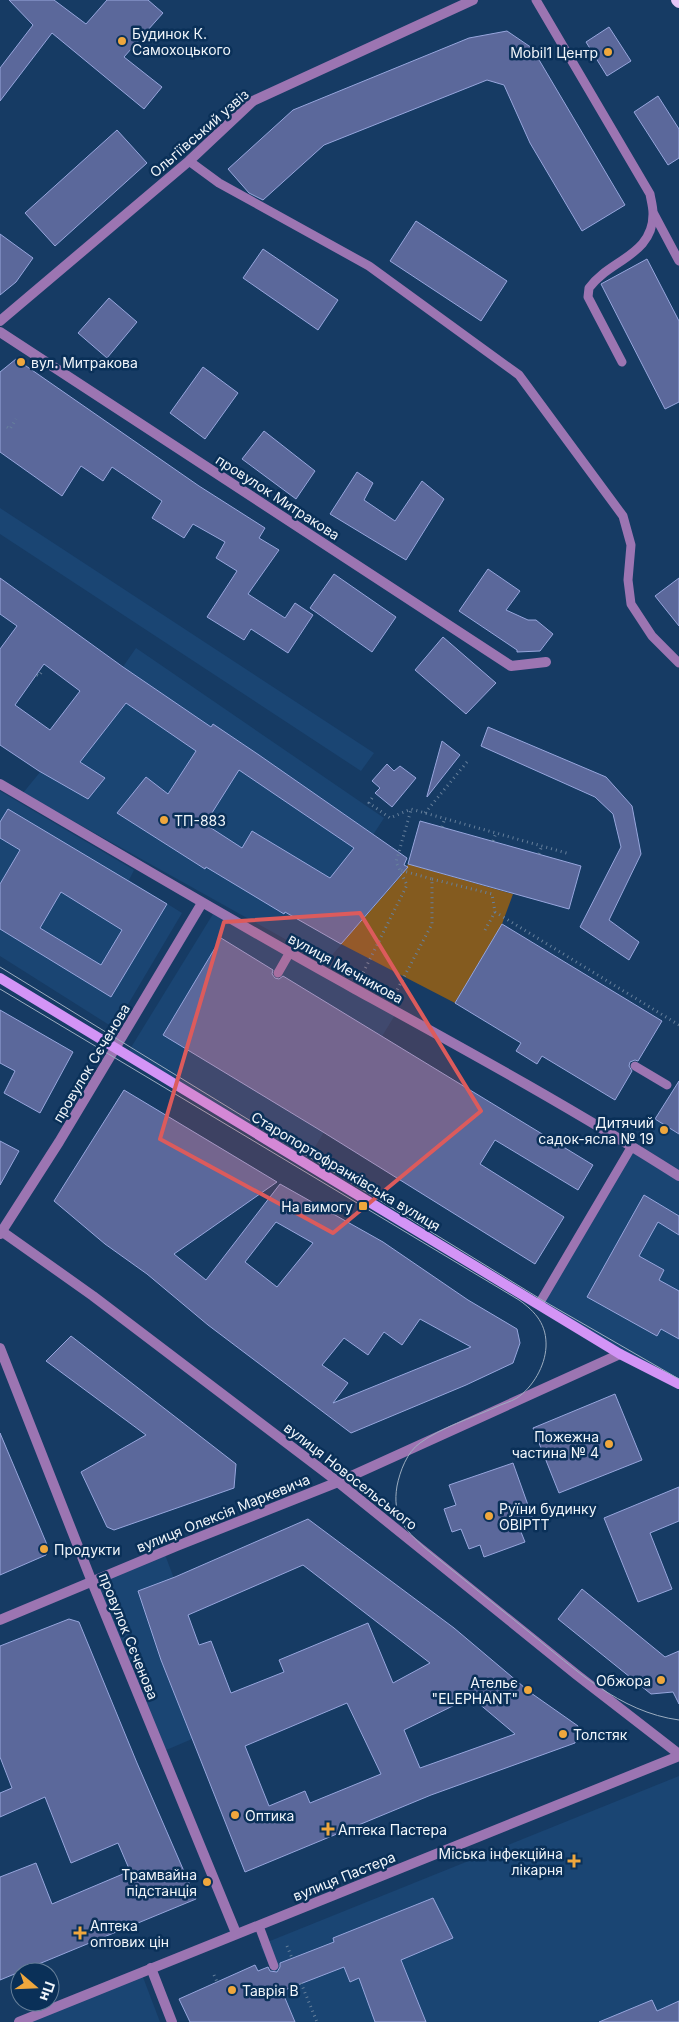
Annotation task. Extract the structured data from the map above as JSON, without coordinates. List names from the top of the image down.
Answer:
{
  "streets": {
    "main road": ["Старопортофранківська вулиця"],
    "street": [
      "Ольгіївський узвіз",
      "провулок Митракова",
      "вулиця Мечникова",
      "провулок Сєченова",
      "вулиця Новосельського",
      "вулиця Олексія Маркевича",
      "вулиця Пастера"
    ]
  },
  "crossings": [
    ["вулиця Мечникова", "провулок Сєченова"],
    ["провулок Сєченова", "Старопортофранківська вулиця"],
    ["провулок Сєченова", "вулиця Новосельського"],
    ["провулок Сєченова", "вулиця Олексія Маркевича"],
    ["провулок Сєченова", "вулиця Пастера"],
    ["Старопортофранківська вулиця", "вулиця Олексія Маркевича"],
    ["вулиця Новосельського", "вулиця Олексія Маркевича"],
    ["вулиця Новосельського", "вулиця Пастера"]
  ],
  "places": {
    "other": [
      "Будинок К. Самохоцького",
      "Mobil1 Центр",
      "вул. Митракова",
      "ТП-883",
      "Дитячий садок-ясла № 19",
      "Пожежна частина № 4",
      "Руїни будинку ОВІРТТ",
      "Продукти",
      "Обжора",
      "Ательє \"ELEPHANT\"",
      "Толстяк",
      "Оптика",
      "Трамвайна підстанція",
      "Таврія В"
    ],
    "transit": ["На вимогу"],
    "health": ["Аптека Пастера", "Міська інфекційна лікарня", "Аптека оптових цін"]
  },
  "north": "right"
}
